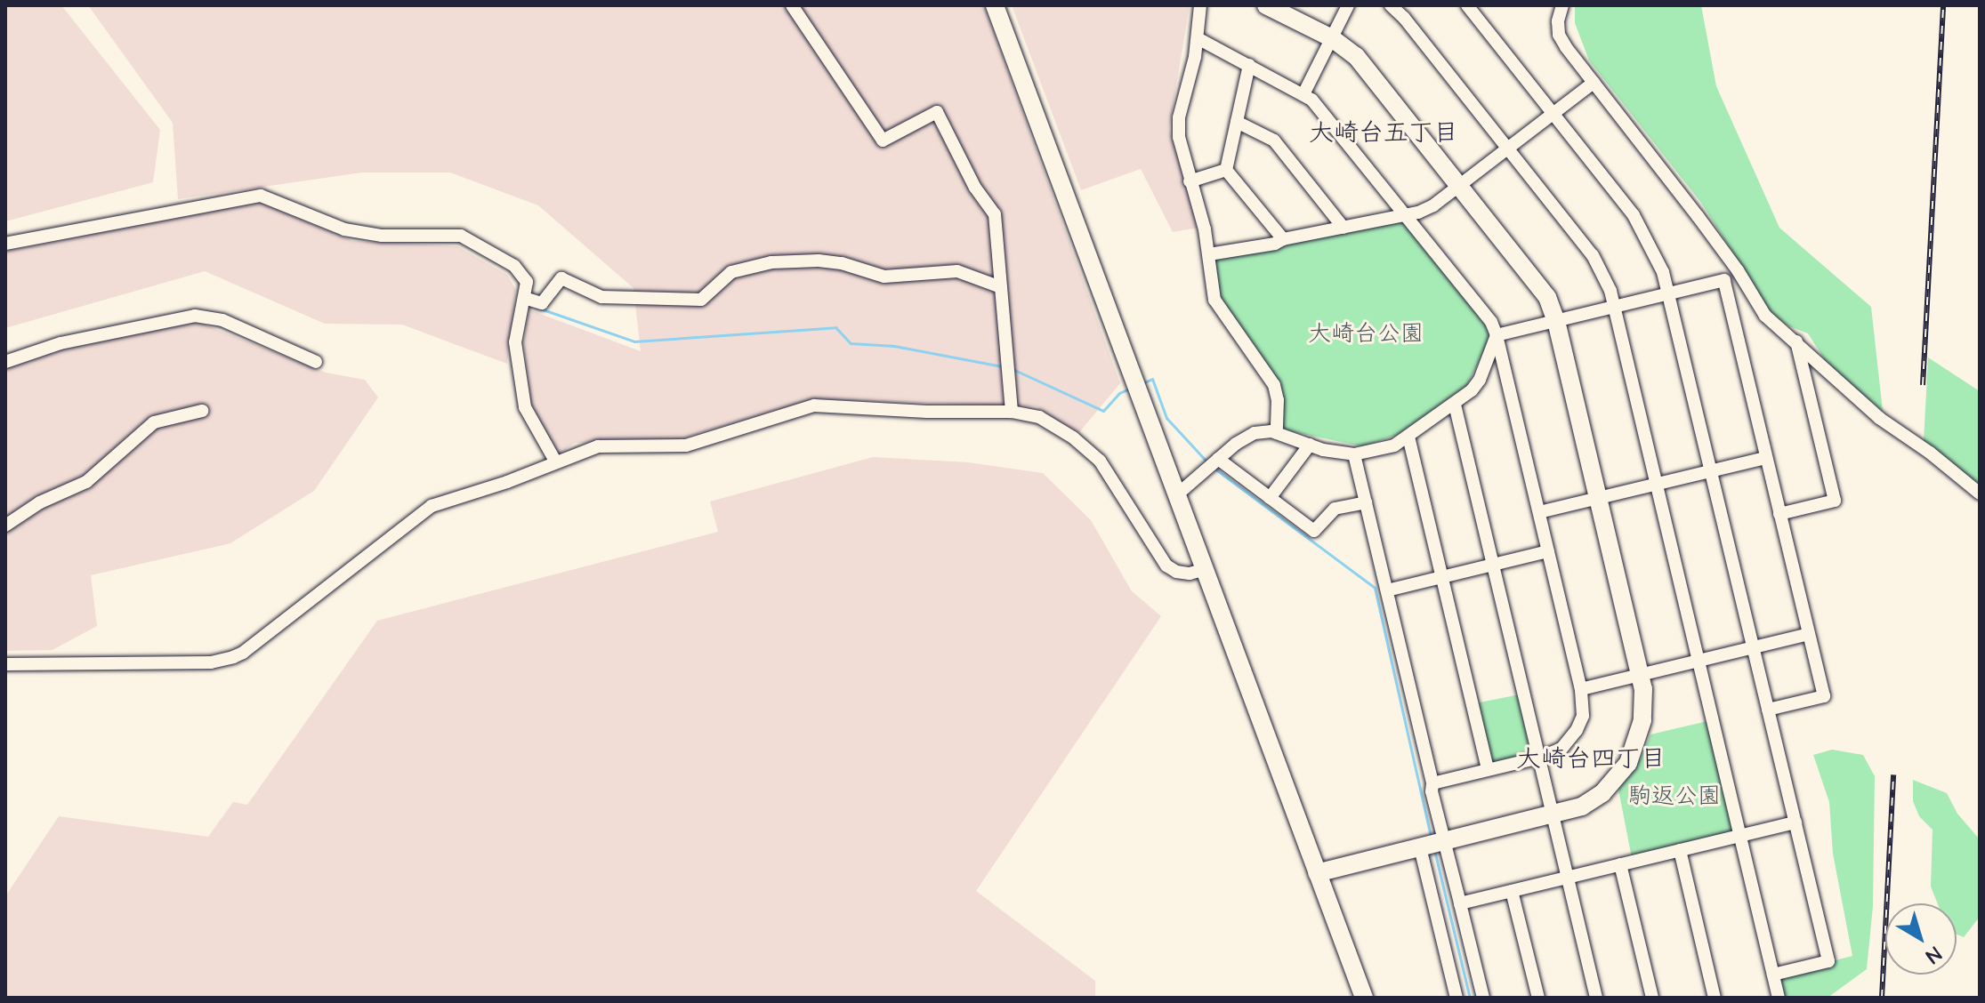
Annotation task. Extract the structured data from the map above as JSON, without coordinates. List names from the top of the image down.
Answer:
{
  "districts": ["大崎台五丁目", "大崎台四丁目"],
  "parks": ["大崎台公園", "駒返公園"],
  "north": "bottom right"
}
